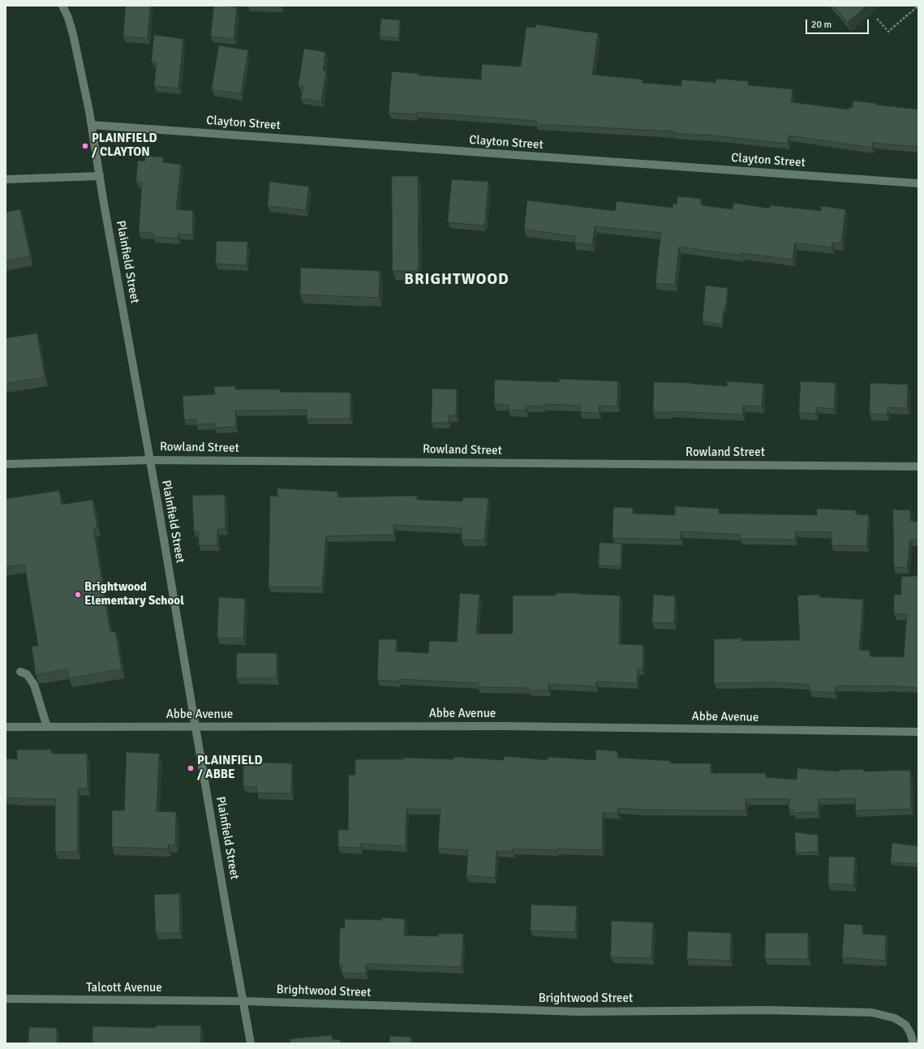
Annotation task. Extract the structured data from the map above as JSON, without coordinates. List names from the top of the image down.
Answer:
{
  "streets": {
    "street": [
      "Clayton Street",
      "Plainfield Street",
      "Rowland Street",
      "Abbe Avenue",
      "Talcott Avenue",
      "Brightwood Street"
    ]
  },
  "crossings": [
    ["Clayton Street", "Plainfield Street"],
    ["Plainfield Street", "Rowland Street"],
    ["Plainfield Street", "Abbe Avenue"],
    ["Plainfield Street", "Talcott Avenue"],
    ["Plainfield Street", "Brightwood Street"],
    ["Talcott Avenue", "Brightwood Street"]
  ],
  "districts": ["BRIGHTWOOD"],
  "places": ["PLAINFIELD / CLAYTON", "Brightwood Elementary School", "PLAINFIELD / ABBE"],
  "scale_bar": "20 m"
}
